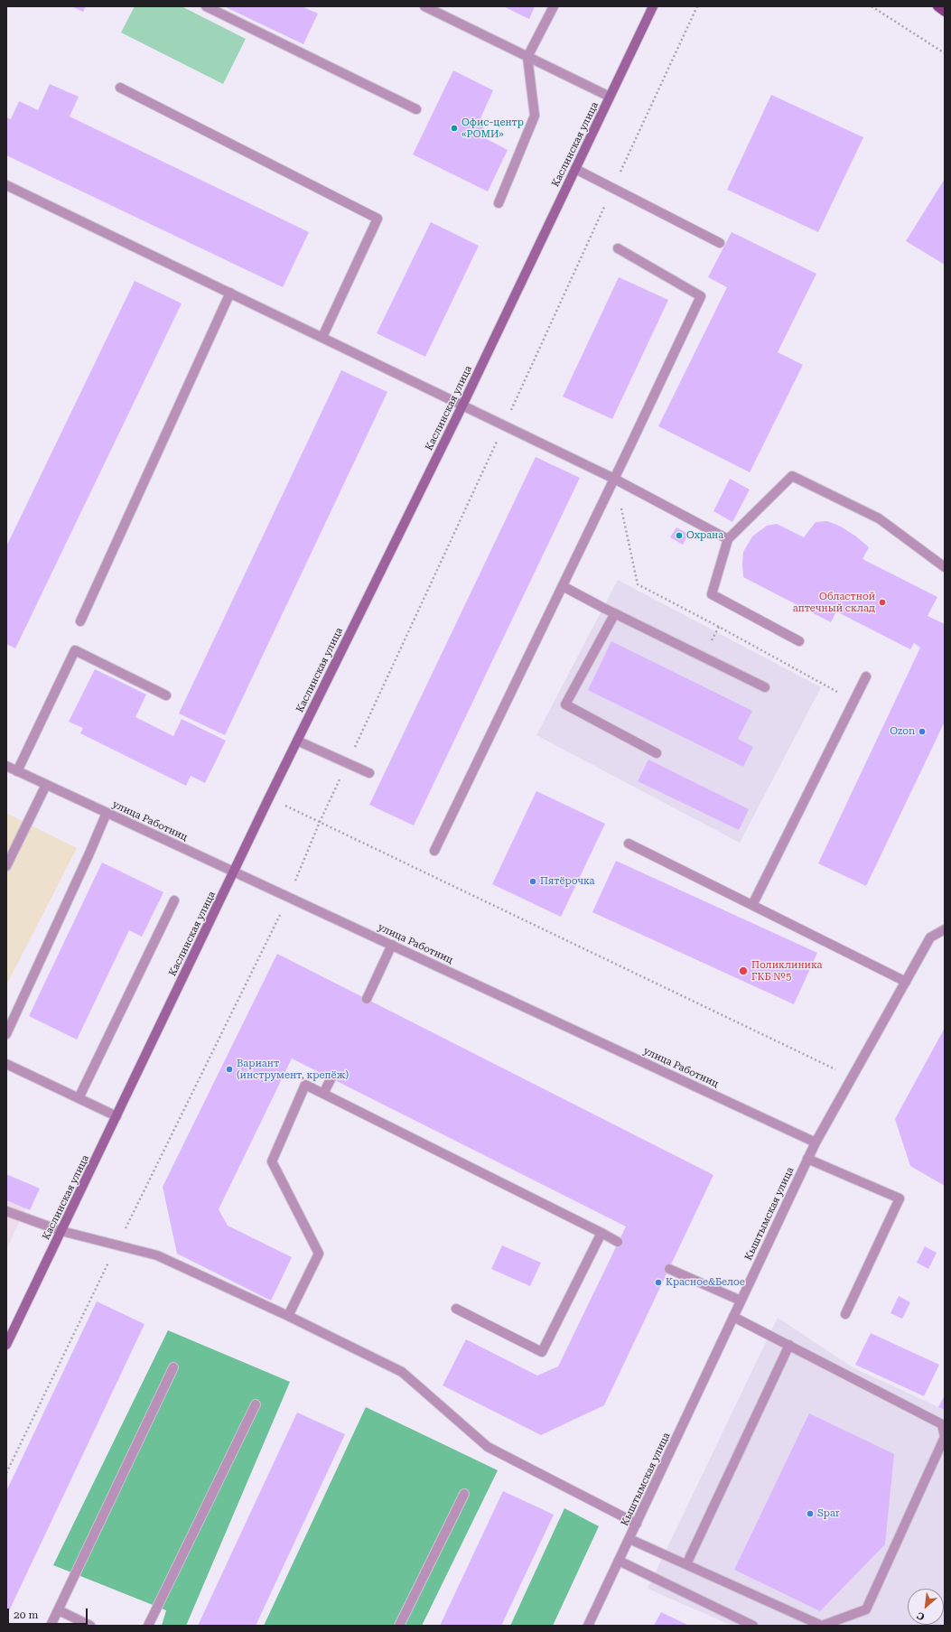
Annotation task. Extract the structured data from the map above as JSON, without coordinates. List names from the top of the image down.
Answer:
{
  "streets": {
    "main road": ["Каслинская улица"],
    "street": ["улица Работниц", "Кыштымская улица"]
  },
  "crossings": [
    ["Каслинская улица", "улица Работниц"],
    ["улица Работниц", "Кыштымская улица"]
  ],
  "places": [
    "Офис-центр «РОМИ»",
    "Охрана",
    "Областной аптечный склад",
    "Ozon",
    "Пятёрочка",
    "Поликлиника ГКБ №5",
    "Вариант (инструмент, крепёж)",
    "Красное&Белое",
    "Spar"
  ],
  "scale_bar": "20 m",
  "north": "bottom left"
}
